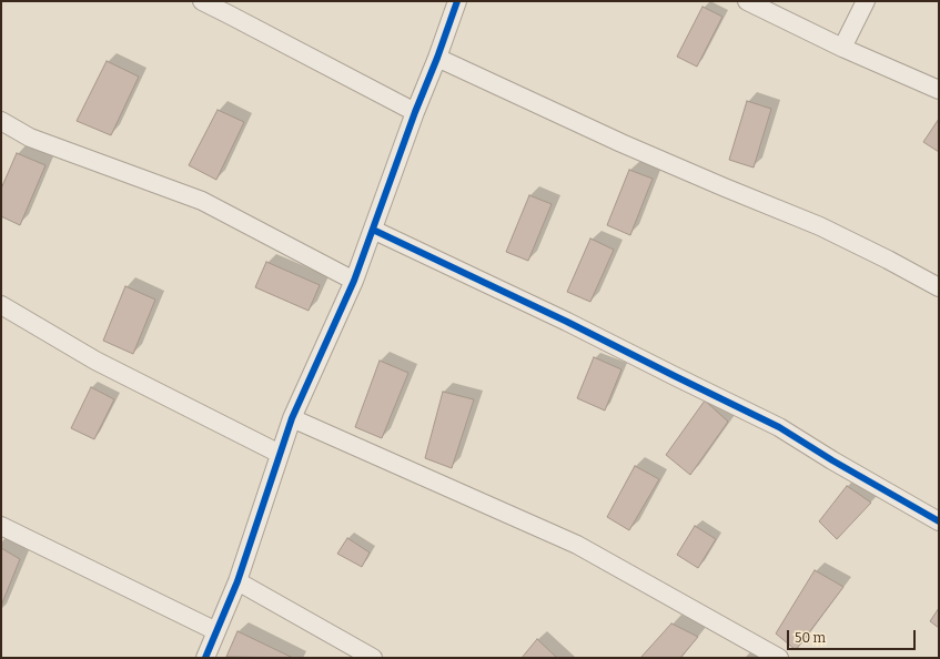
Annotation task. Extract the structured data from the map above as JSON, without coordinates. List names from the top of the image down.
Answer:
{
  "scale_bar": "50 m"
}
